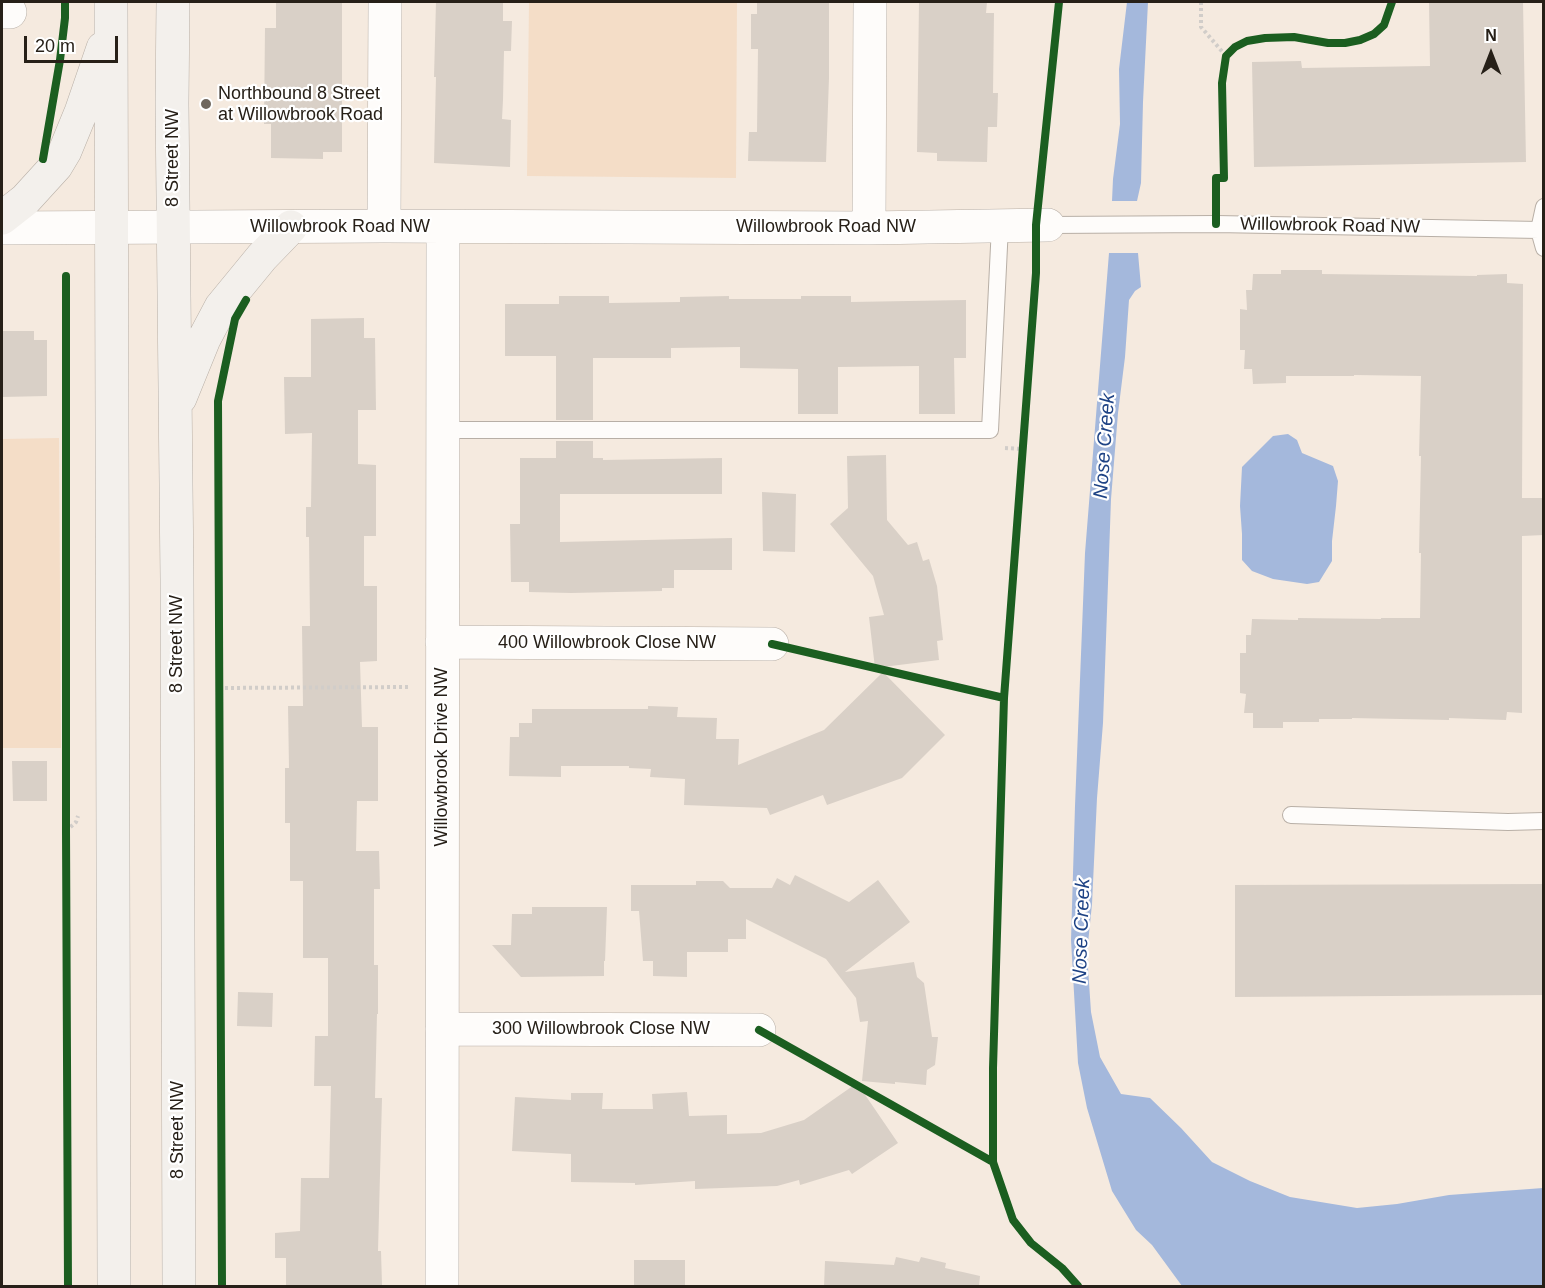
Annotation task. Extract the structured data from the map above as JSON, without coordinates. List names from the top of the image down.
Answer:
{
  "streets": {
    "main road": ["8 Street NW"],
    "street": [
      "Willowbrook Road NW",
      "400 Willowbrook Close NW",
      "Willowbrook Drive NW",
      "300 Willowbrook Close NW"
    ]
  },
  "crossings": [
    ["8 Street NW", "Willowbrook Road NW"],
    ["Willowbrook Road NW", "Willowbrook Drive NW"],
    ["400 Willowbrook Close NW", "Willowbrook Drive NW"],
    ["Willowbrook Drive NW", "300 Willowbrook Close NW"]
  ],
  "water": ["Nose Creek"],
  "places": ["Northbound 8 Street at Willowbrook Road"],
  "scale_bar": "20 m",
  "north": "top"
}
